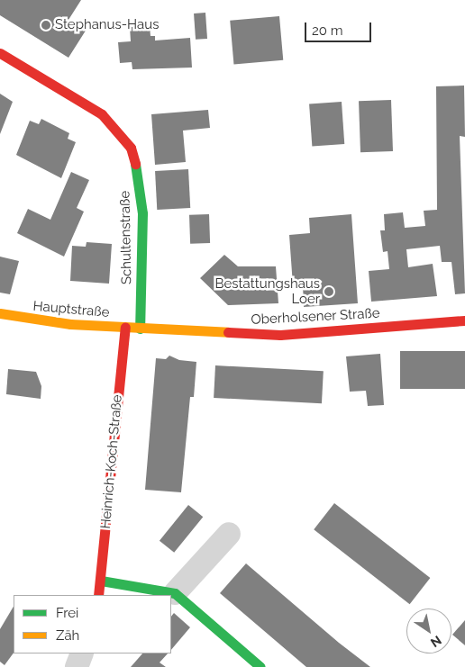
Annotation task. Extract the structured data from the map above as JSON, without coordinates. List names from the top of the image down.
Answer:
{
  "streets": {
    "street": [
      "Schultenstraße",
      "Hauptstraße",
      "Oberholsener Straße",
      "Heinrich-Koch-Straße"
    ]
  },
  "crossings": [
    ["Schultenstraße", "Hauptstraße"],
    ["Schultenstraße", "Oberholsener Straße"],
    ["Hauptstraße", "Oberholsener Straße"],
    ["Hauptstraße", "Heinrich-Koch-Straße"]
  ],
  "places": ["Stephanus-Haus", "Bestattungshaus Loer"],
  "legend": ["Frei", "Zäh"],
  "scale_bar": "20 m",
  "north": "bottom right"
}
